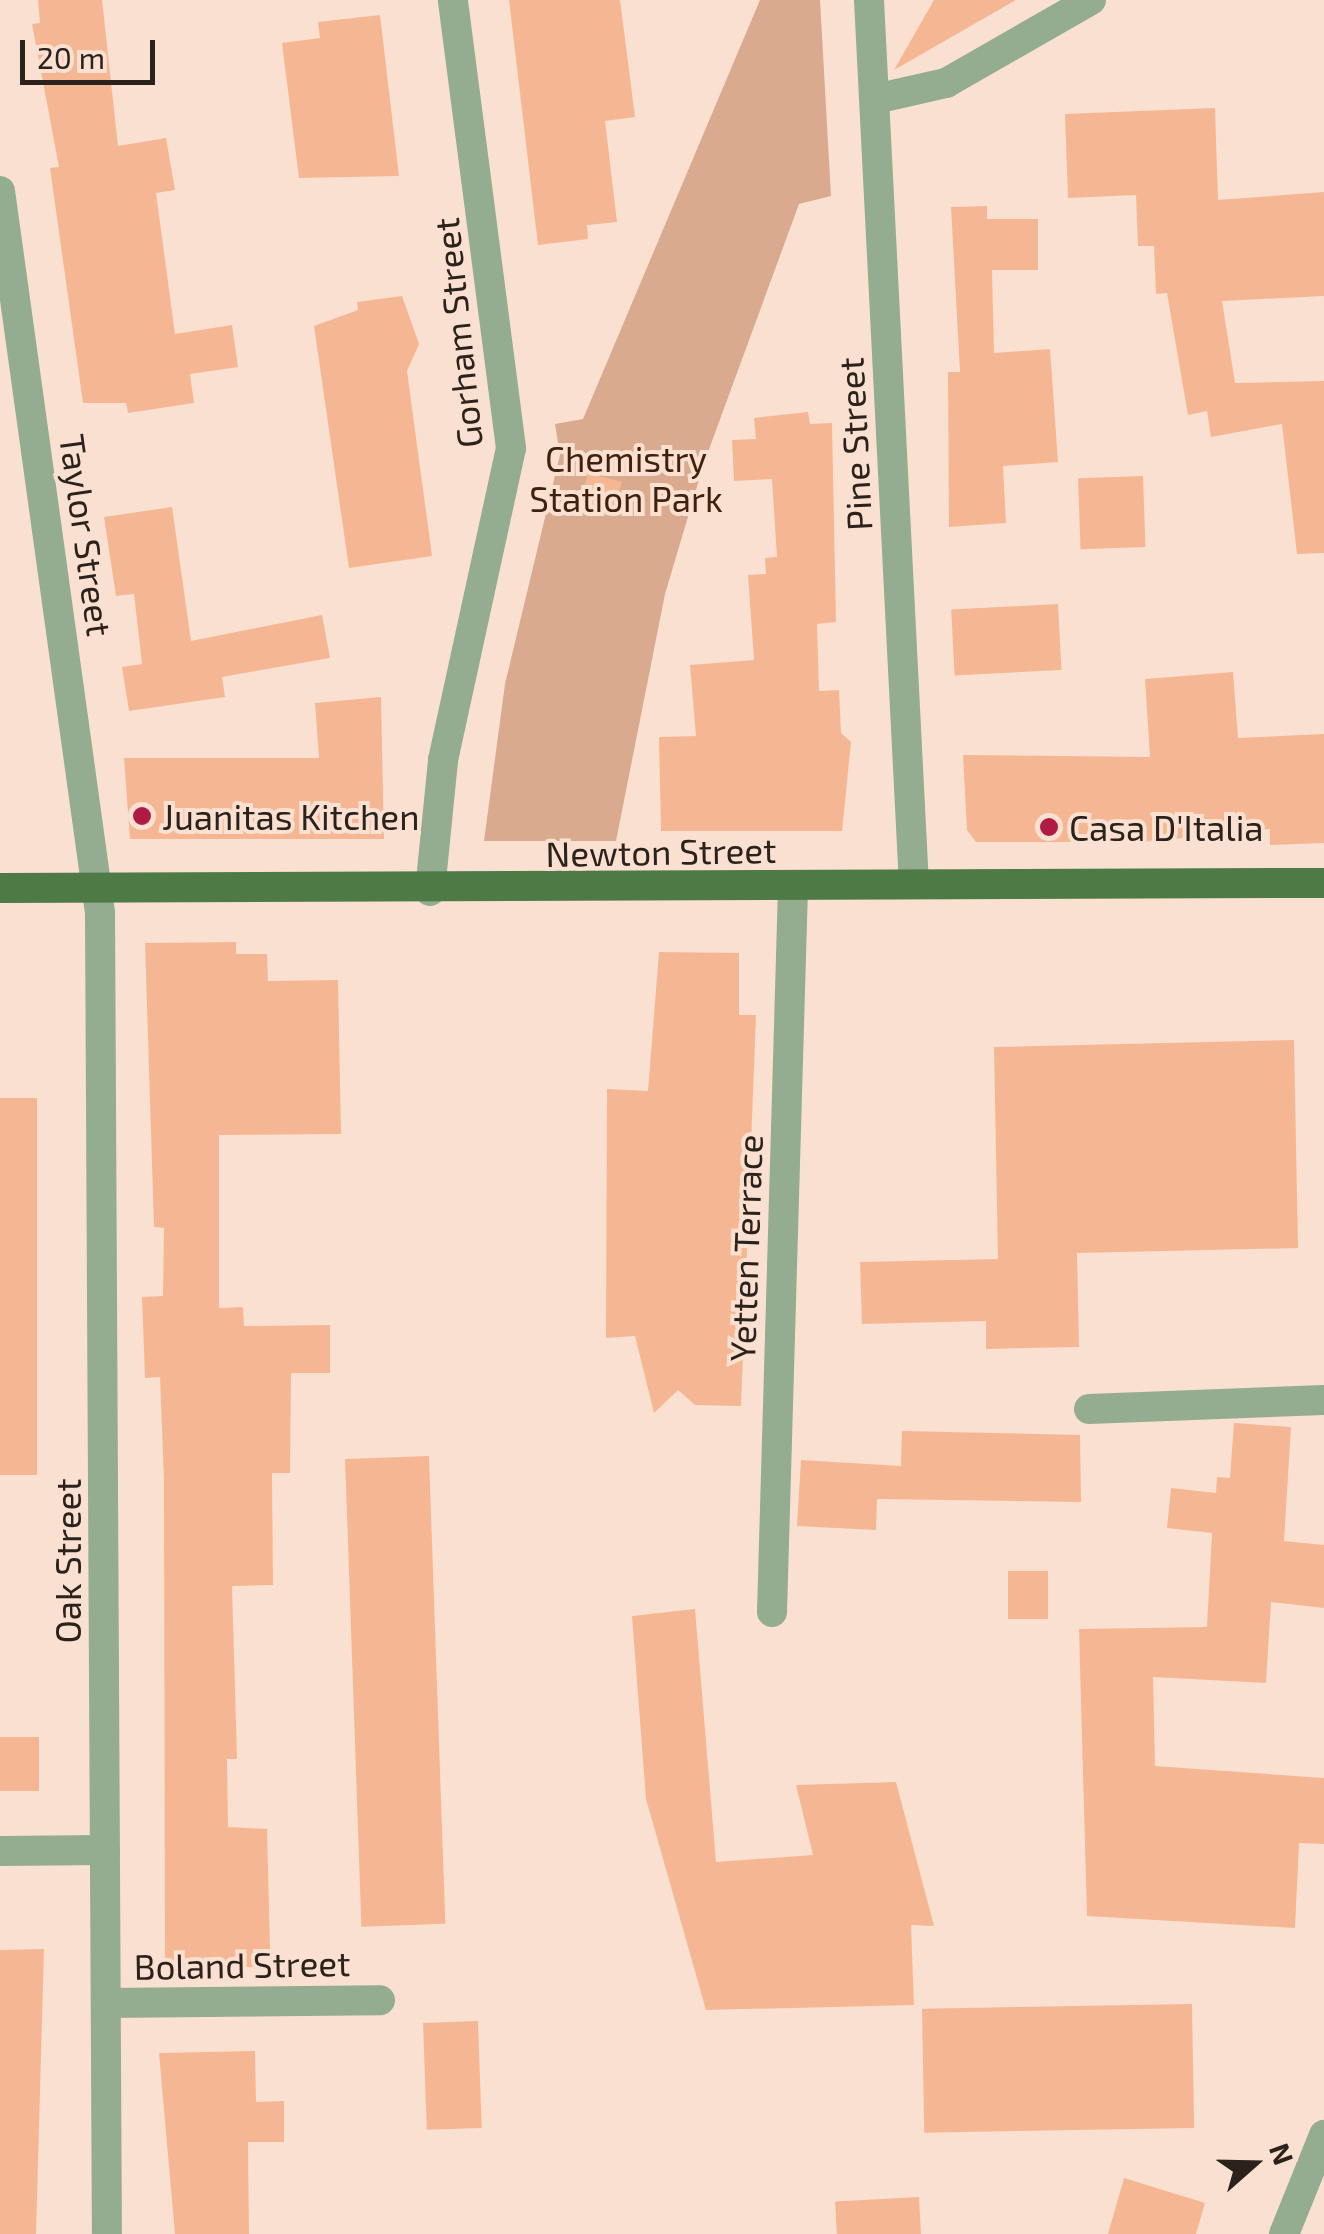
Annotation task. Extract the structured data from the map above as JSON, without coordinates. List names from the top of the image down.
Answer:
{
  "streets": {
    "main road": ["Newton Street"],
    "street": [
      "Gorham Street",
      "Pine Street",
      "Taylor Street",
      "Yetten Terrace",
      "Oak Street",
      "Boland Street"
    ]
  },
  "crossings": [
    ["Gorham Street", "Newton Street"],
    ["Pine Street", "Newton Street"],
    ["Taylor Street", "Newton Street"],
    ["Taylor Street", "Oak Street"],
    ["Newton Street", "Yetten Terrace"],
    ["Newton Street", "Oak Street"],
    ["Oak Street", "Boland Street"]
  ],
  "parks": ["Chemistry Station Park"],
  "places": ["Juanitas Kitchen", "Casa D'Italia"],
  "scale_bar": "20 m",
  "north": "right"
}
